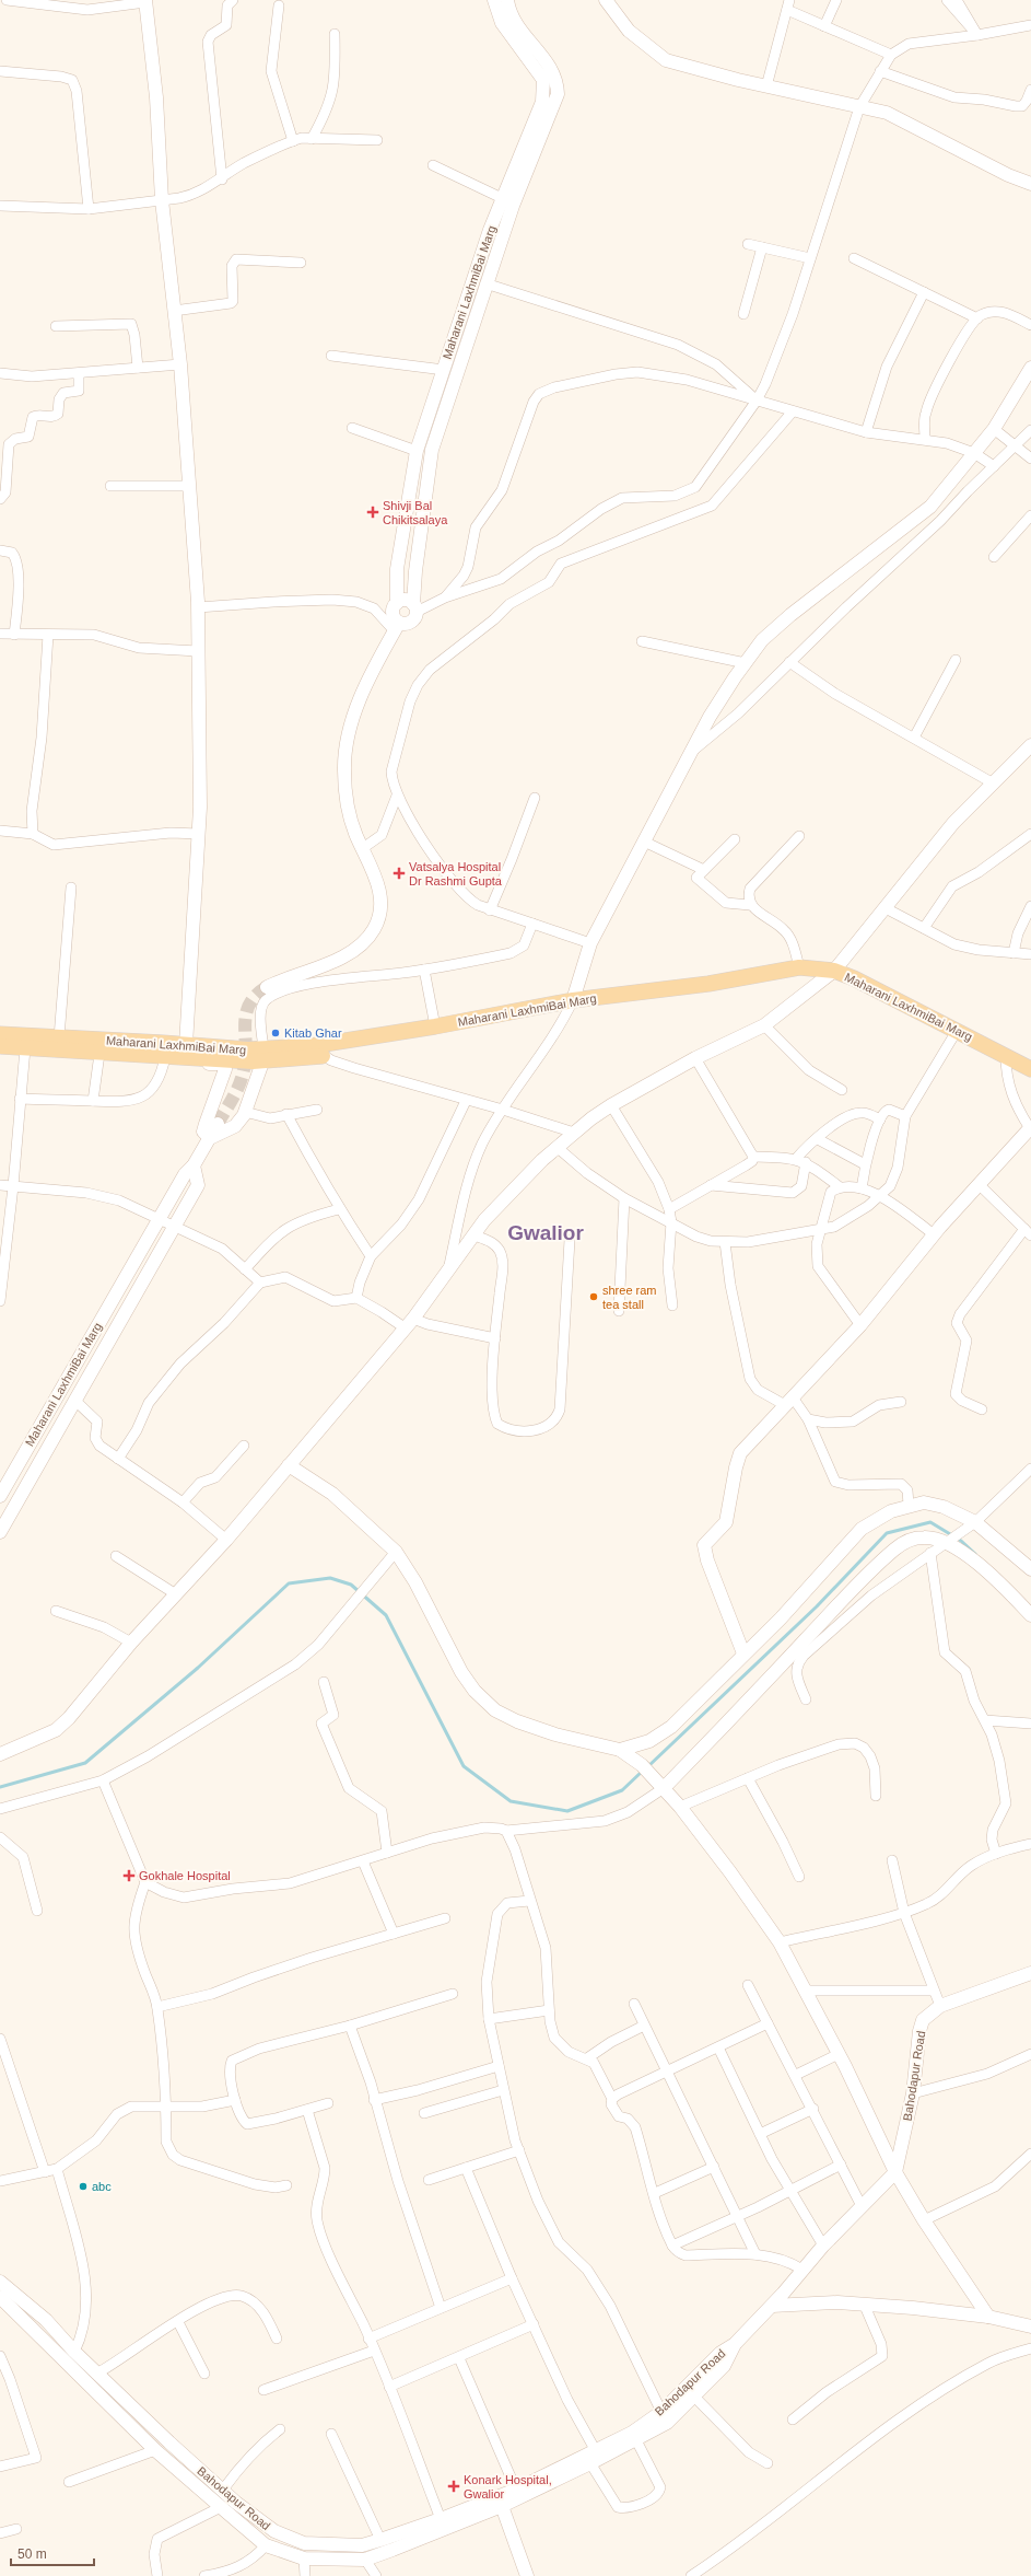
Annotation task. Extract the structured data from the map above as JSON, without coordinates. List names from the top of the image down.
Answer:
{
  "streets": {
    "main road": ["Maharani LaxhmiBai Marg"],
    "street": ["Bahodapur Road"]
  },
  "districts": ["Gwalior"],
  "places": {
    "health": [
      "Shivji Bal Chikitsalaya",
      "Vatsalya Hospital Dr Rashmi Gupta",
      "Gokhale Hospital",
      "Konark Hospital, Gwalior"
    ],
    "other": ["Kitab Ghar", "shree ram tea stall", "abc"]
  },
  "scale_bar": "50 m"
}
